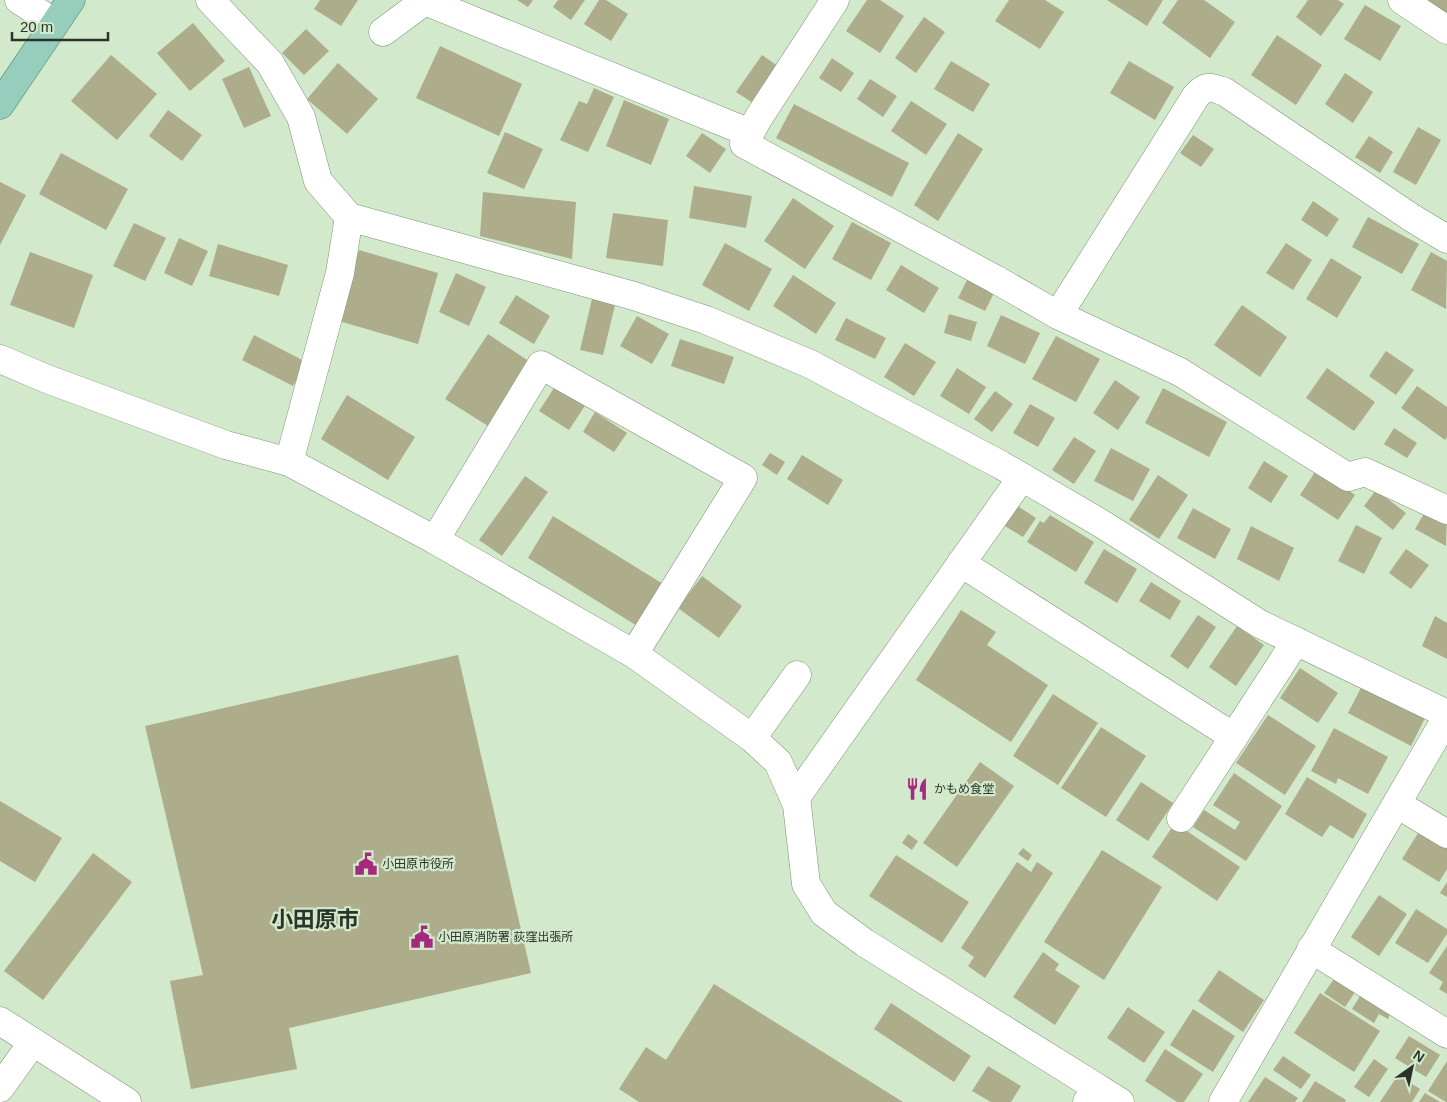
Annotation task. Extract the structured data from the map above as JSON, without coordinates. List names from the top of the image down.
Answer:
{
  "districts": ["小田原市"],
  "places": {
    "restaurant": ["かもめ食堂"],
    "public building": ["小田原市役所", "小田原消防署 荻窪出張所"]
  },
  "scale_bar": "20 m",
  "north": "top right"
}
